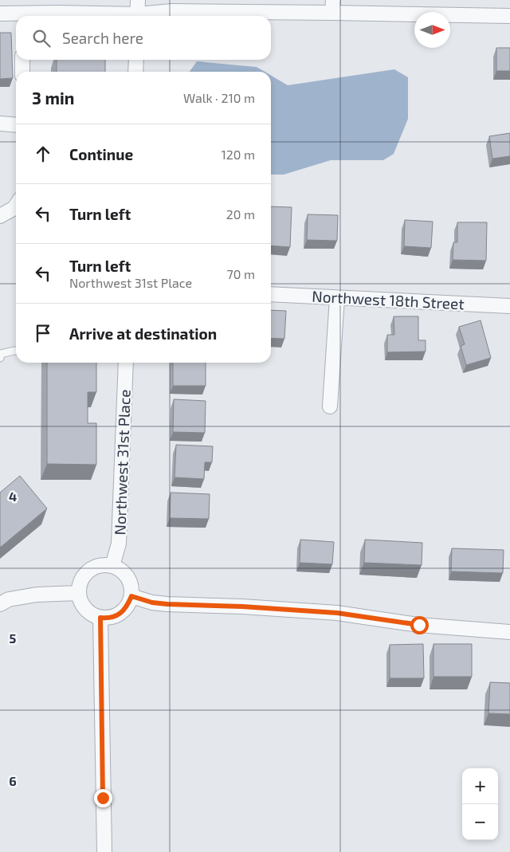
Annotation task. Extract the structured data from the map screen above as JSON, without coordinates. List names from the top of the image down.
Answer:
{
  "streets": {
    "street": ["Northwest 18th Street", "Northwest 31st Place"]
  },
  "north": "right",
  "page": {
    "search": "Search here",
    "heading": ["3 min", "Walk · 210 m"],
    "list": [
      ["Continue", "120 m"],
      ["Turn left", "20 m"],
      ["Turn left", "Northwest 31st Place", "70 m"],
      "Arrive at destination"
    ],
    "map_buttons": ["+", "−"]
  },
  "grid": {
    "rows": ["4", "5", "6"]
  }
}
